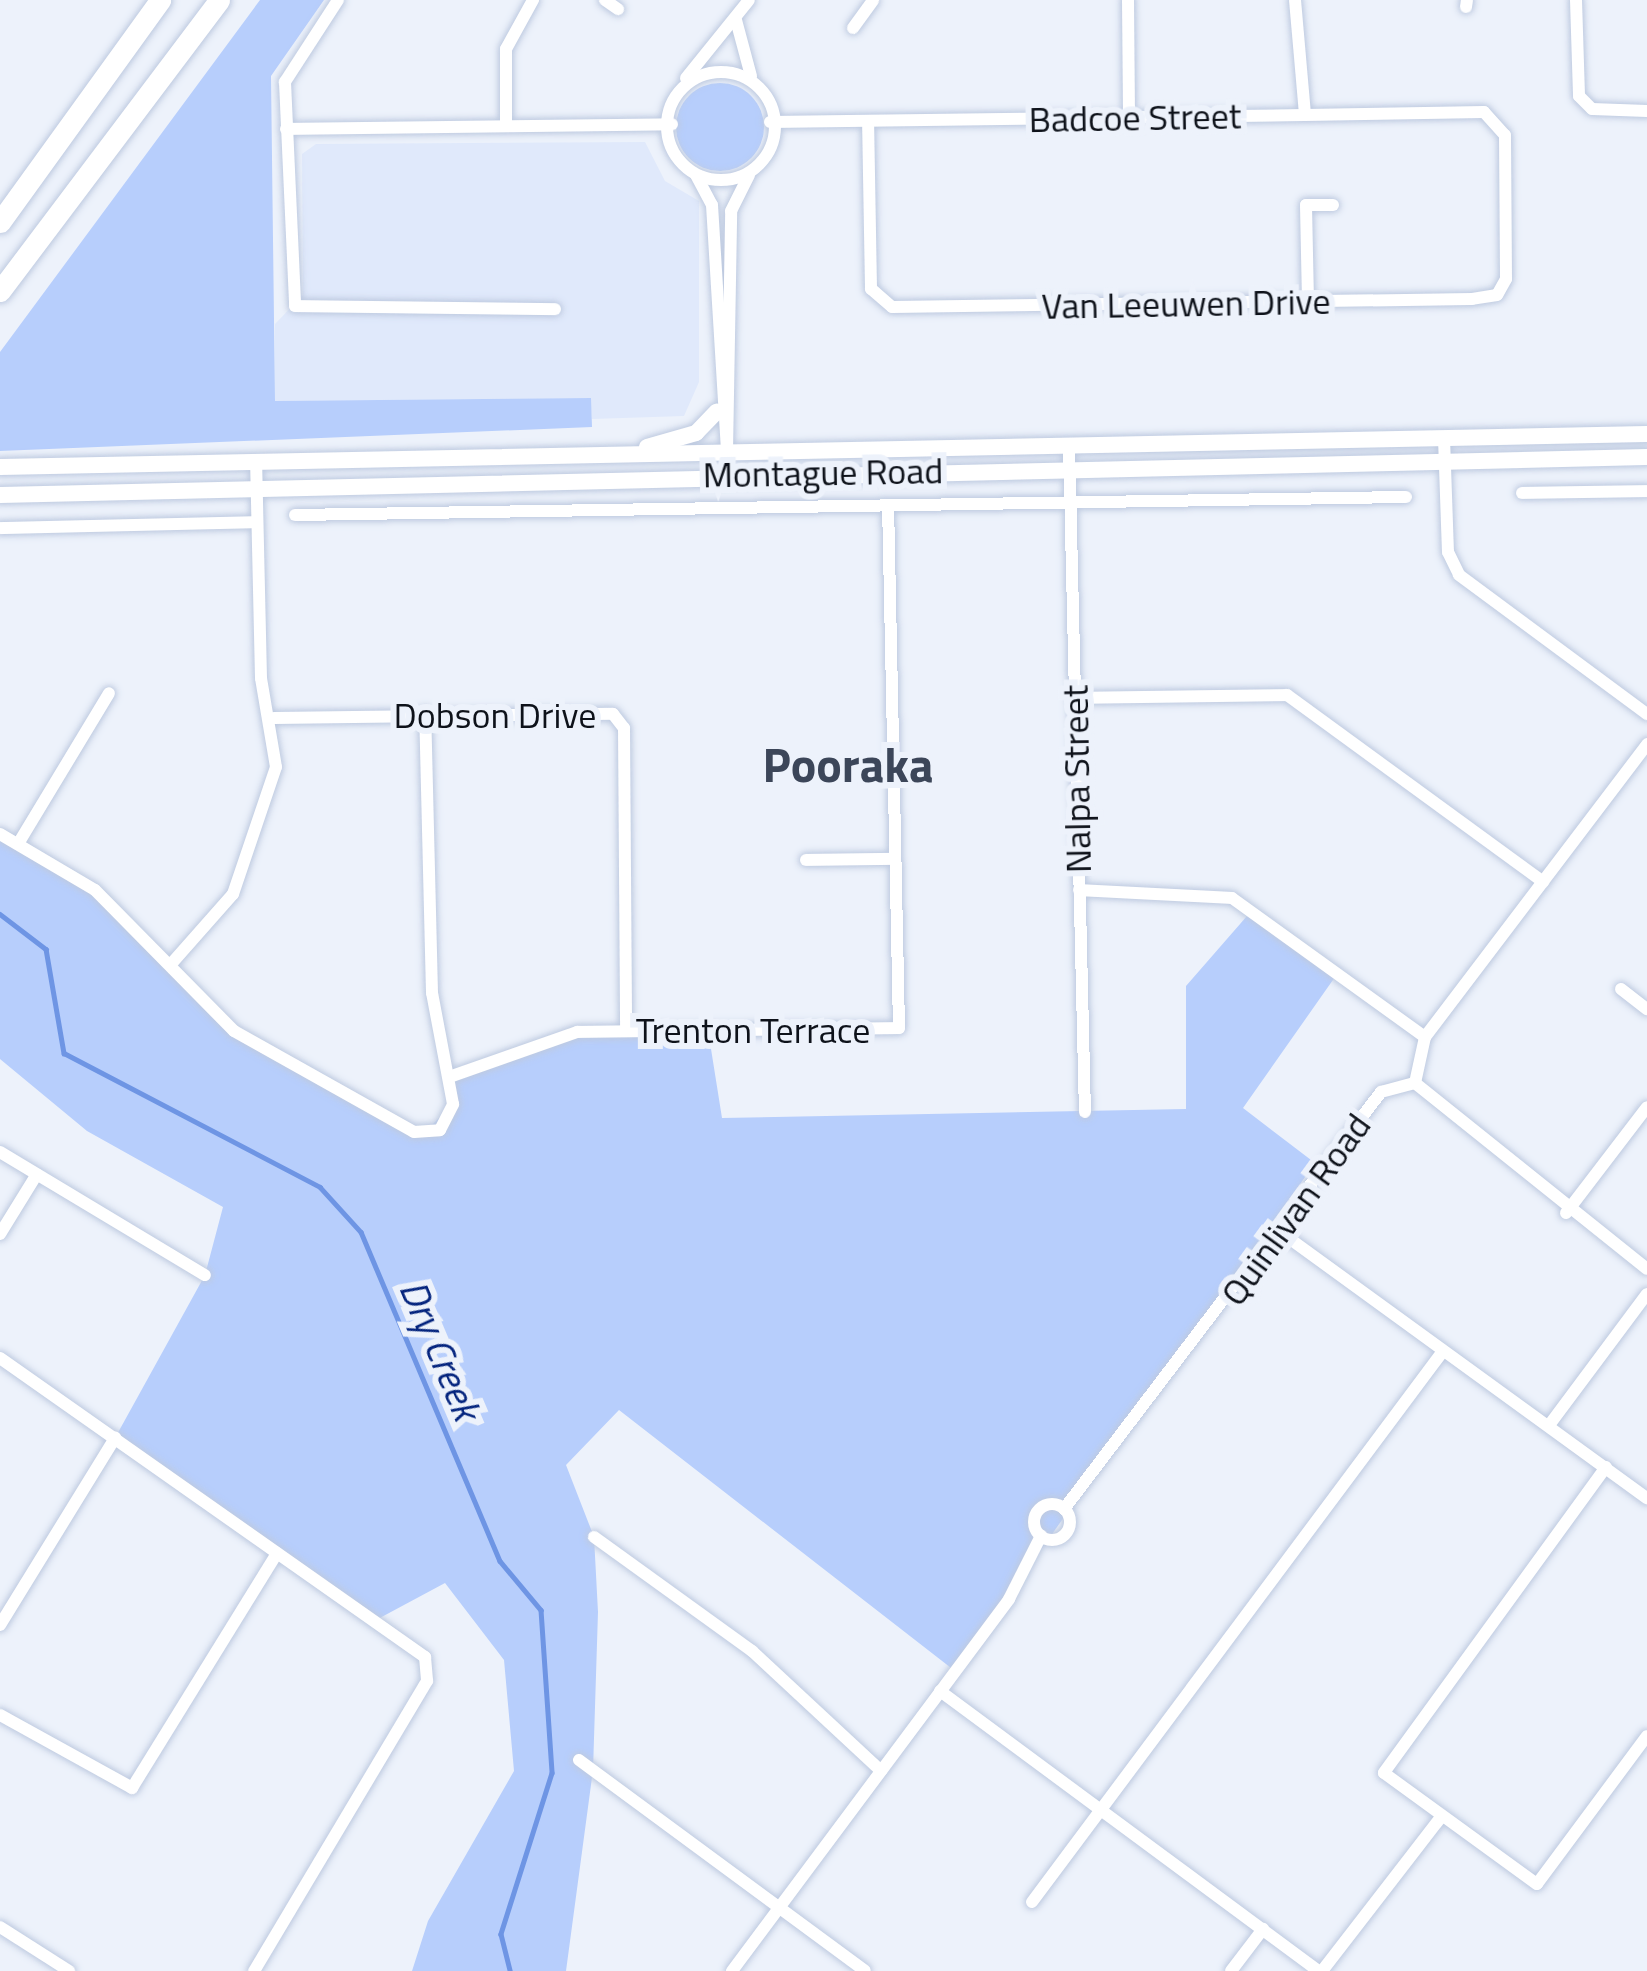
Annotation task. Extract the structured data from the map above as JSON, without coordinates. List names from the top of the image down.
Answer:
{
  "streets": {
    "main road": ["Montague Road"],
    "street": [
      "Badcoe Street",
      "Van Leeuwen Drive",
      "Dobson Drive",
      "Nalpa Street",
      "Trenton Terrace",
      "Quinlivan Road"
    ]
  },
  "crossings": [
    ["Badcoe Street", "Van Leeuwen Drive"],
    ["Montague Road", "Nalpa Street"],
    ["Dobson Drive", "Trenton Terrace"]
  ],
  "districts": ["Pooraka"],
  "water": ["Dry Creek"]
}
